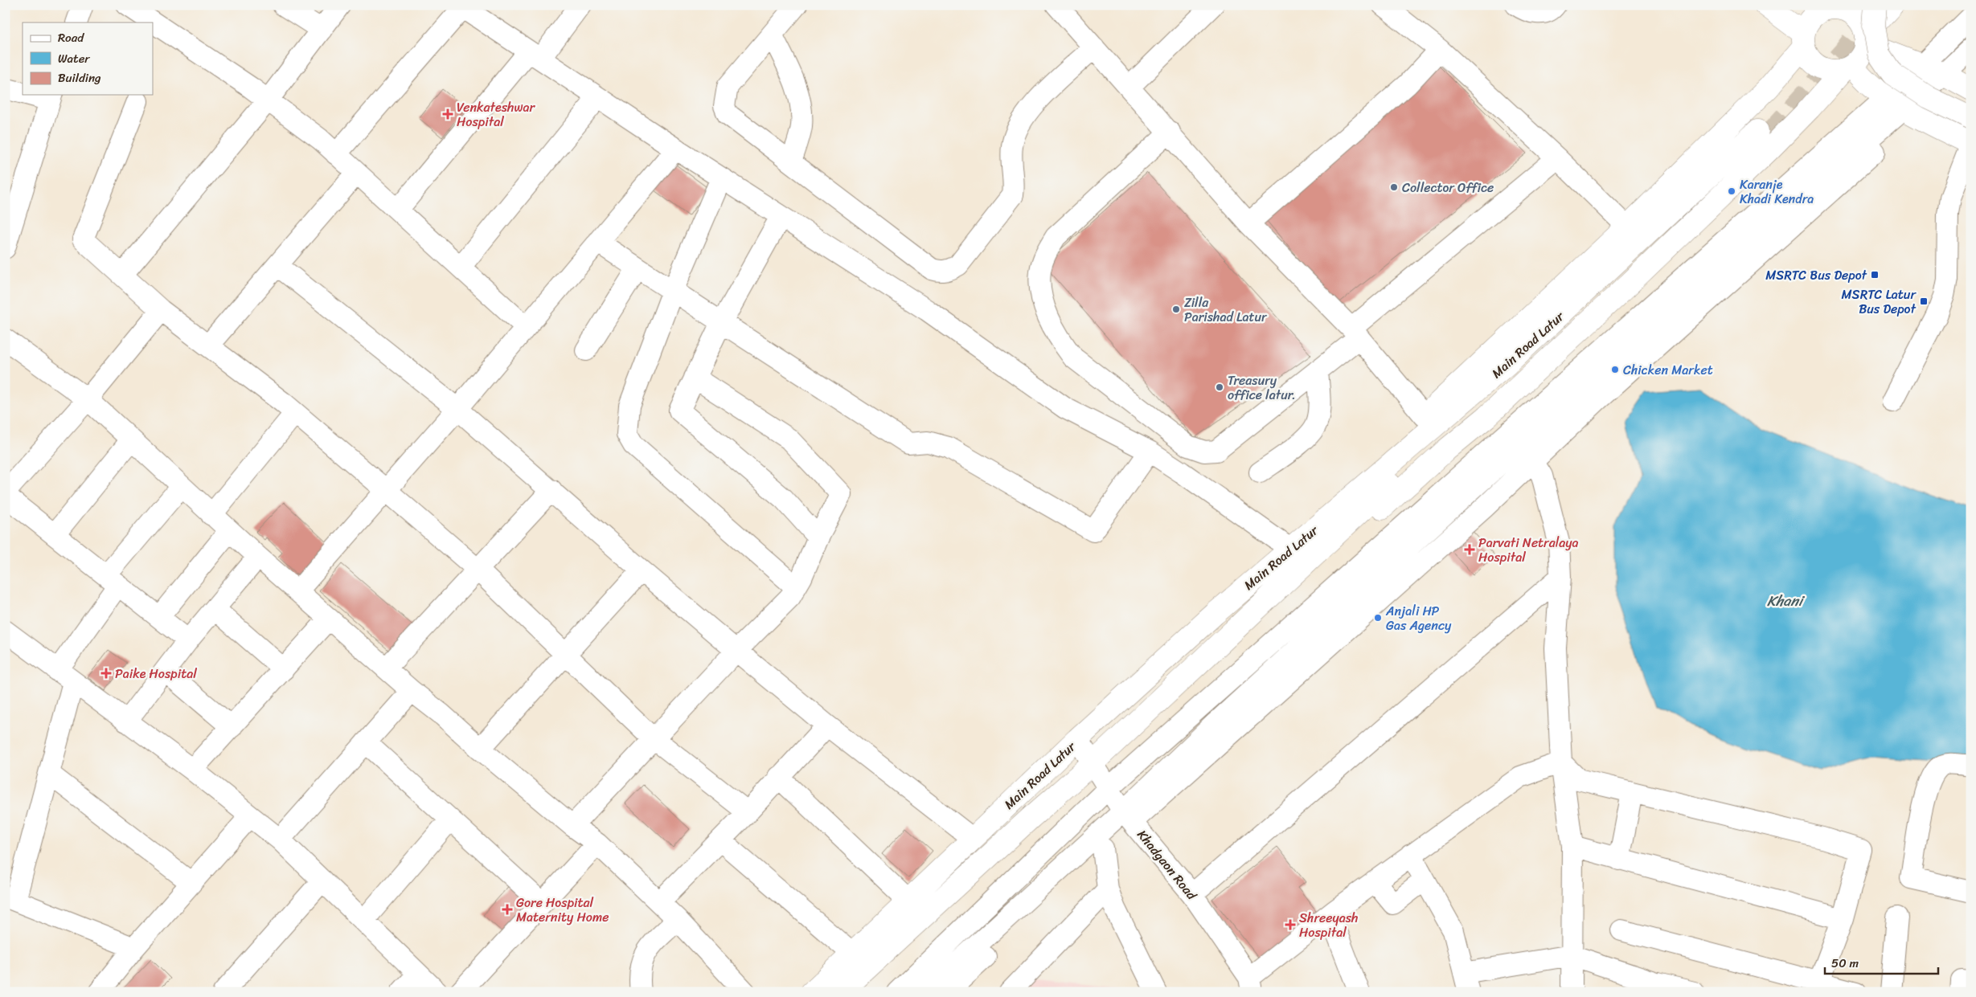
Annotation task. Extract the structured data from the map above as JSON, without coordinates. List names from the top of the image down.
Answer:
{
  "streets": {
    "main road": ["Main Road Latur"],
    "street": ["Khadgaon Road"]
  },
  "crossings": [
    ["Main Road Latur", "Khadgaon Road"]
  ],
  "water": ["Khani"],
  "places": {
    "health": [
      "Venkateshwar Hospital",
      "Parvati Netralaya Hospital",
      "Paike Hospital",
      "Gore Hospital Maternity Home",
      "Shreeyash Hospital"
    ],
    "other": [
      "Collector Office",
      "Karanje Khadi Kendra",
      "Zilla Parishad Latur",
      "Chicken Market",
      "Treasury office latur.",
      "Anjali HP Gas Agency"
    ],
    "transit": ["MSRTC Bus Depot", "MSRTC Latur Bus Depot"]
  },
  "legend": ["Road", "Water", "Building"],
  "scale_bar": "50 m"
}
